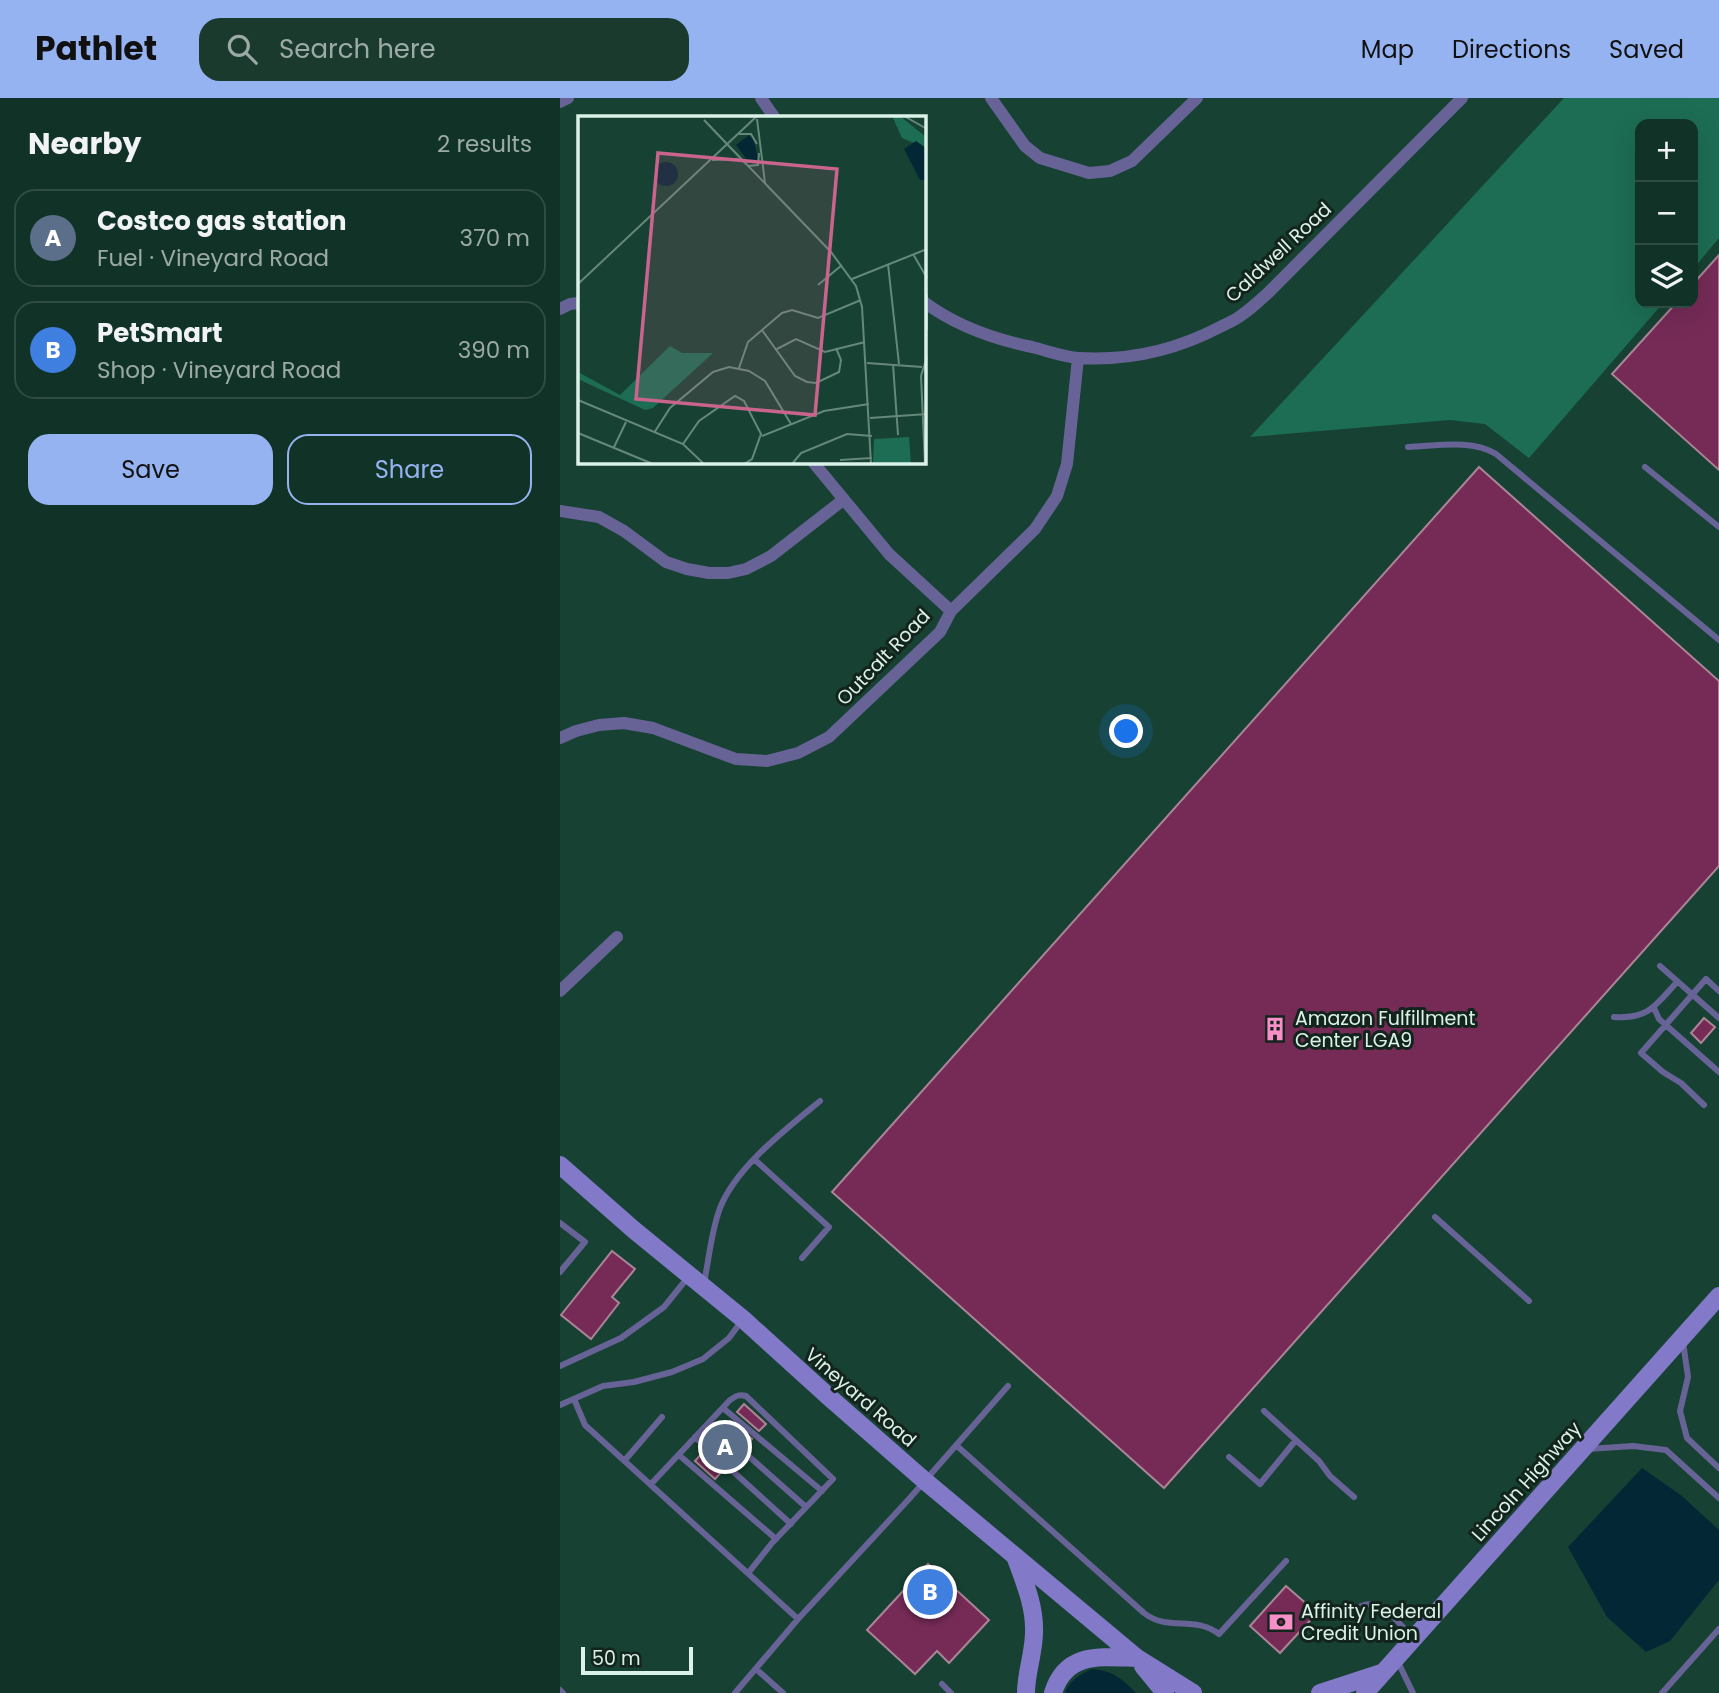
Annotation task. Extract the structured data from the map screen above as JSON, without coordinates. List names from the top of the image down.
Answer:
{
  "streets": {
    "street": [
      "Caldwell Road",
      "Outcalt Road",
      "Vineyard Road",
      "Lincoln Highway"
    ]
  },
  "crossings": [
    ["Caldwell Road", "Outcalt Road"]
  ],
  "places": {
    "building": ["Amazon Fulfillment Center LGA9"],
    "bank": ["Affinity Federal Credit Union"]
  },
  "scale_bar": "50 m",
  "page": {
    "header": "Pathlet",
    "search": "Search here",
    "nav": ["Map", "Directions", "Saved"],
    "heading": ["Nearby", "2 results"],
    "map_buttons": ["+", "−"],
    "list": [
      {
        "mark": "A",
        "name": "Costco gas station",
        "note": "Fuel · Vineyard Road",
        "value": "370 m"
      },
      {
        "mark": "B",
        "name": "PetSmart",
        "note": "Shop · Vineyard Road",
        "value": "390 m"
      }
    ],
    "buttons": ["Save", "Share"],
    "pins": ["A", "B"],
    "scale": "50 m"
  }
}
